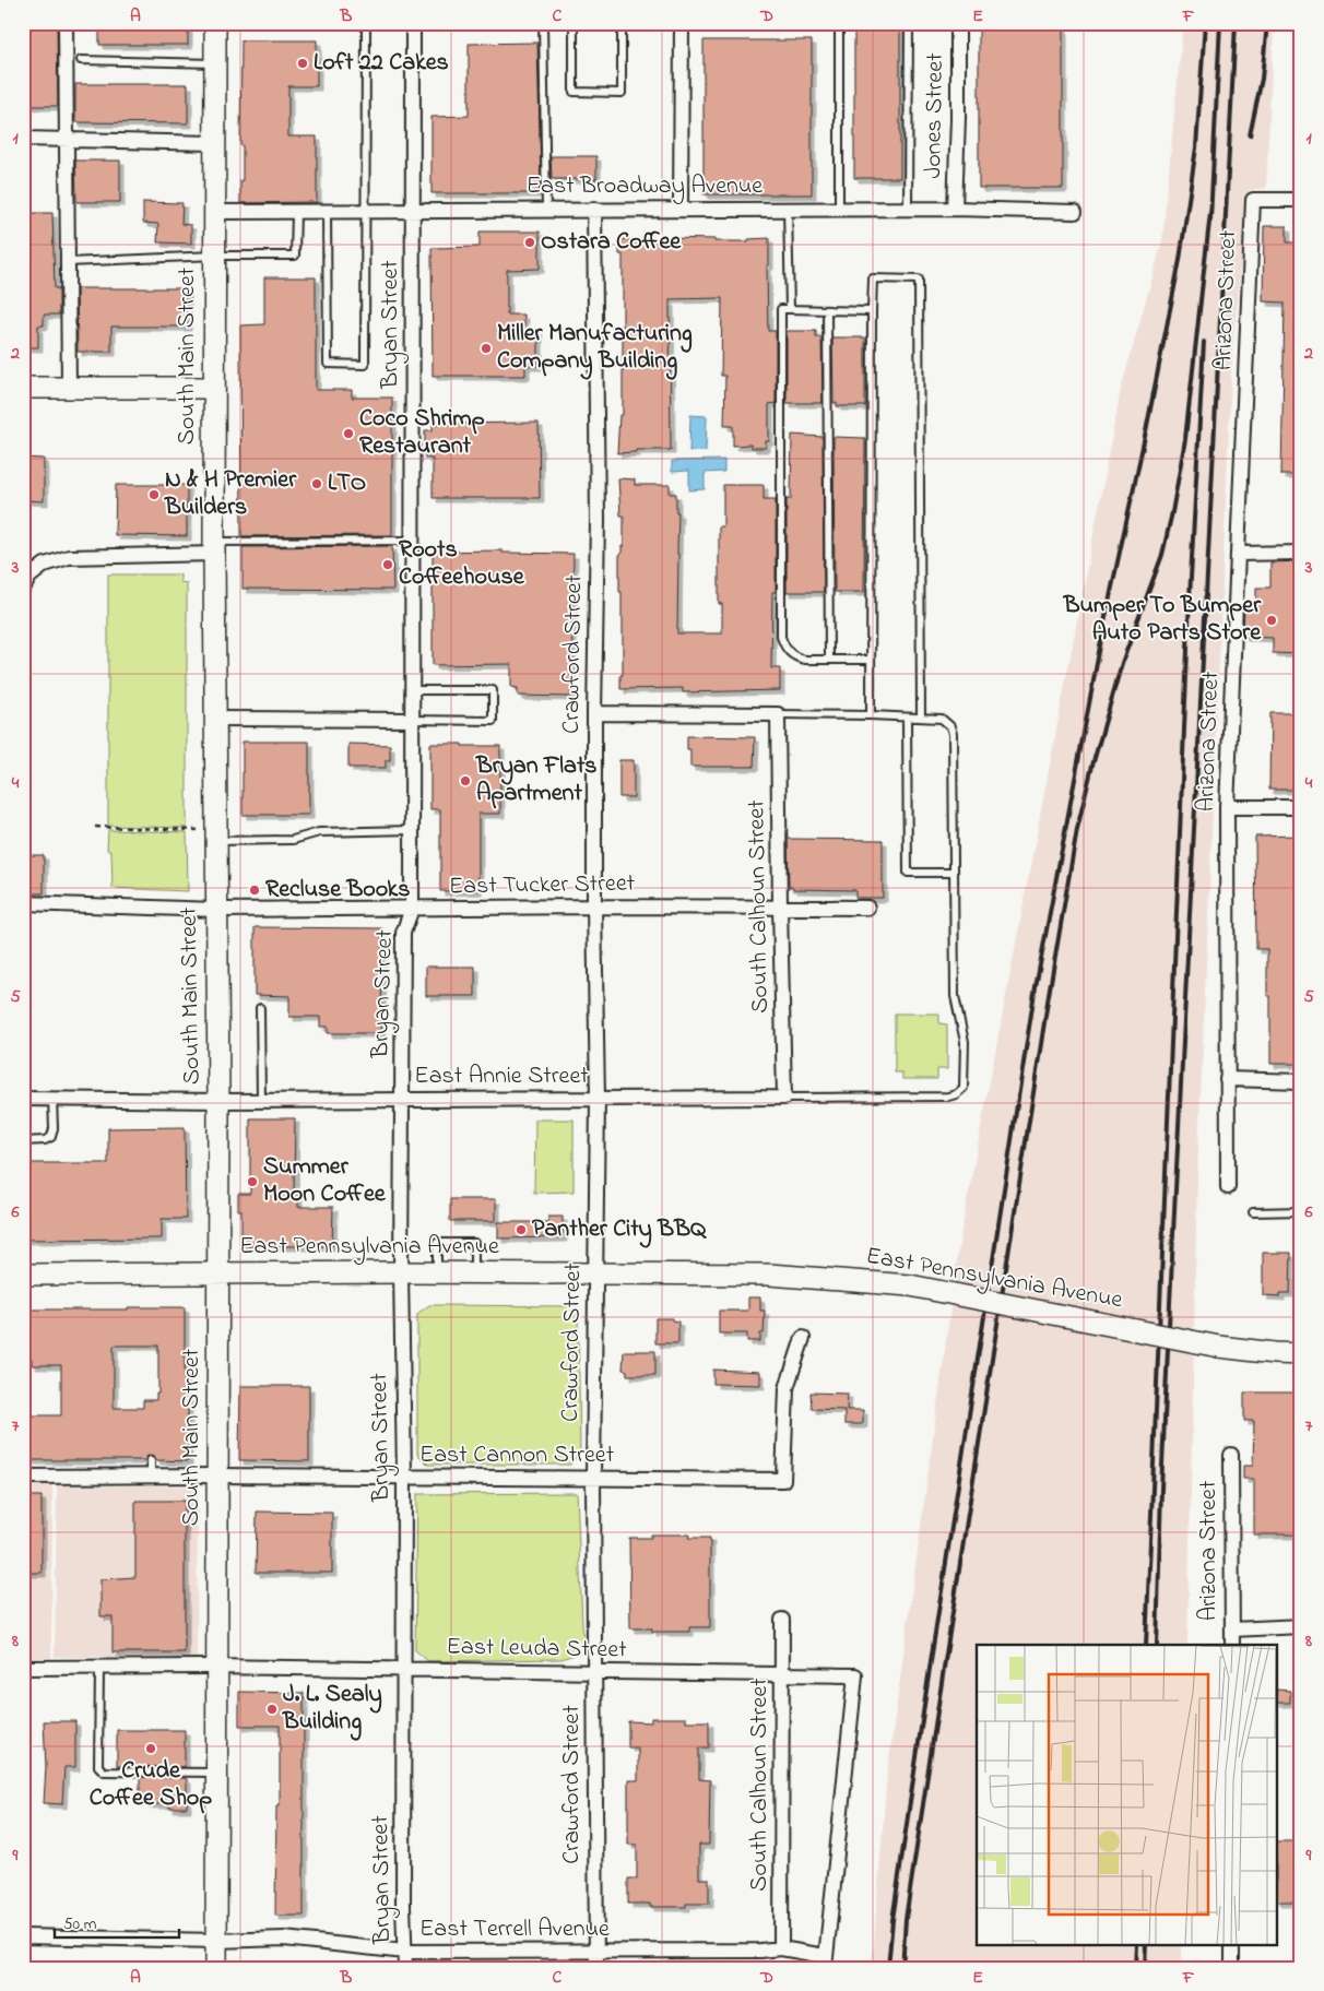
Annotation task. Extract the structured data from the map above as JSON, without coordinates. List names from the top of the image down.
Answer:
{
  "streets": {
    "street": [
      "Jones Street",
      "East Broadway Avenue",
      "Arizona Street",
      "Bryan Street",
      "South Main Street",
      "Crawford Street",
      "East Tucker Street",
      "South Calhoun Street",
      "East Annie Street",
      "East Pennsylvania Avenue",
      "East Cannon Street",
      "East Leuda Street",
      "East Terrell Avenue"
    ]
  },
  "crossings": [
    ["Jones Street", "East Broadway Avenue"],
    ["East Broadway Avenue", "Bryan Street"],
    ["East Broadway Avenue", "South Main Street"],
    ["East Broadway Avenue", "Crawford Street"],
    ["Bryan Street", "East Tucker Street"],
    ["Bryan Street", "East Annie Street"],
    ["Bryan Street", "East Pennsylvania Avenue"],
    ["Bryan Street", "East Cannon Street"],
    ["Bryan Street", "East Leuda Street"],
    ["Bryan Street", "East Terrell Avenue"],
    ["South Main Street", "East Tucker Street"],
    ["South Main Street", "East Annie Street"],
    ["South Main Street", "East Pennsylvania Avenue"],
    ["South Main Street", "East Cannon Street"],
    ["South Main Street", "East Leuda Street"],
    ["South Main Street", "East Terrell Avenue"],
    ["Crawford Street", "East Tucker Street"],
    ["Crawford Street", "East Annie Street"],
    ["Crawford Street", "East Pennsylvania Avenue"],
    ["Crawford Street", "East Cannon Street"],
    ["Crawford Street", "East Leuda Street"],
    ["Crawford Street", "East Terrell Avenue"],
    ["East Tucker Street", "South Calhoun Street"],
    ["South Calhoun Street", "East Annie Street"],
    ["South Calhoun Street", "East Leuda Street"],
    ["South Calhoun Street", "East Terrell Avenue"],
    ["East Leuda Street", "East Terrell Avenue"]
  ],
  "places": [
    "Loft 22 Cakes",
    "Ostara Coffee",
    "Miller Manufacturing Company Building",
    "Coco Shrimp Restaurant",
    "LTO",
    "N & H Premier Builders",
    "Roots Coffeehouse",
    "Bumper To Bumper Auto Parts Store",
    "Bryan Flats Apartment",
    "Recluse Books",
    "Summer Moon Coffee",
    "Panther City BBQ",
    "J. L. Sealy Building",
    "Crude Coffee Shop"
  ],
  "scale_bar": "50 m",
  "grid": {
    "columns": [
      "A",
      "B",
      "C",
      "D",
      "E",
      "F"
    ],
    "rows": [
      "1",
      "2",
      "3",
      "4",
      "5",
      "6",
      "7",
      "8",
      "9"
    ]
  }
}
